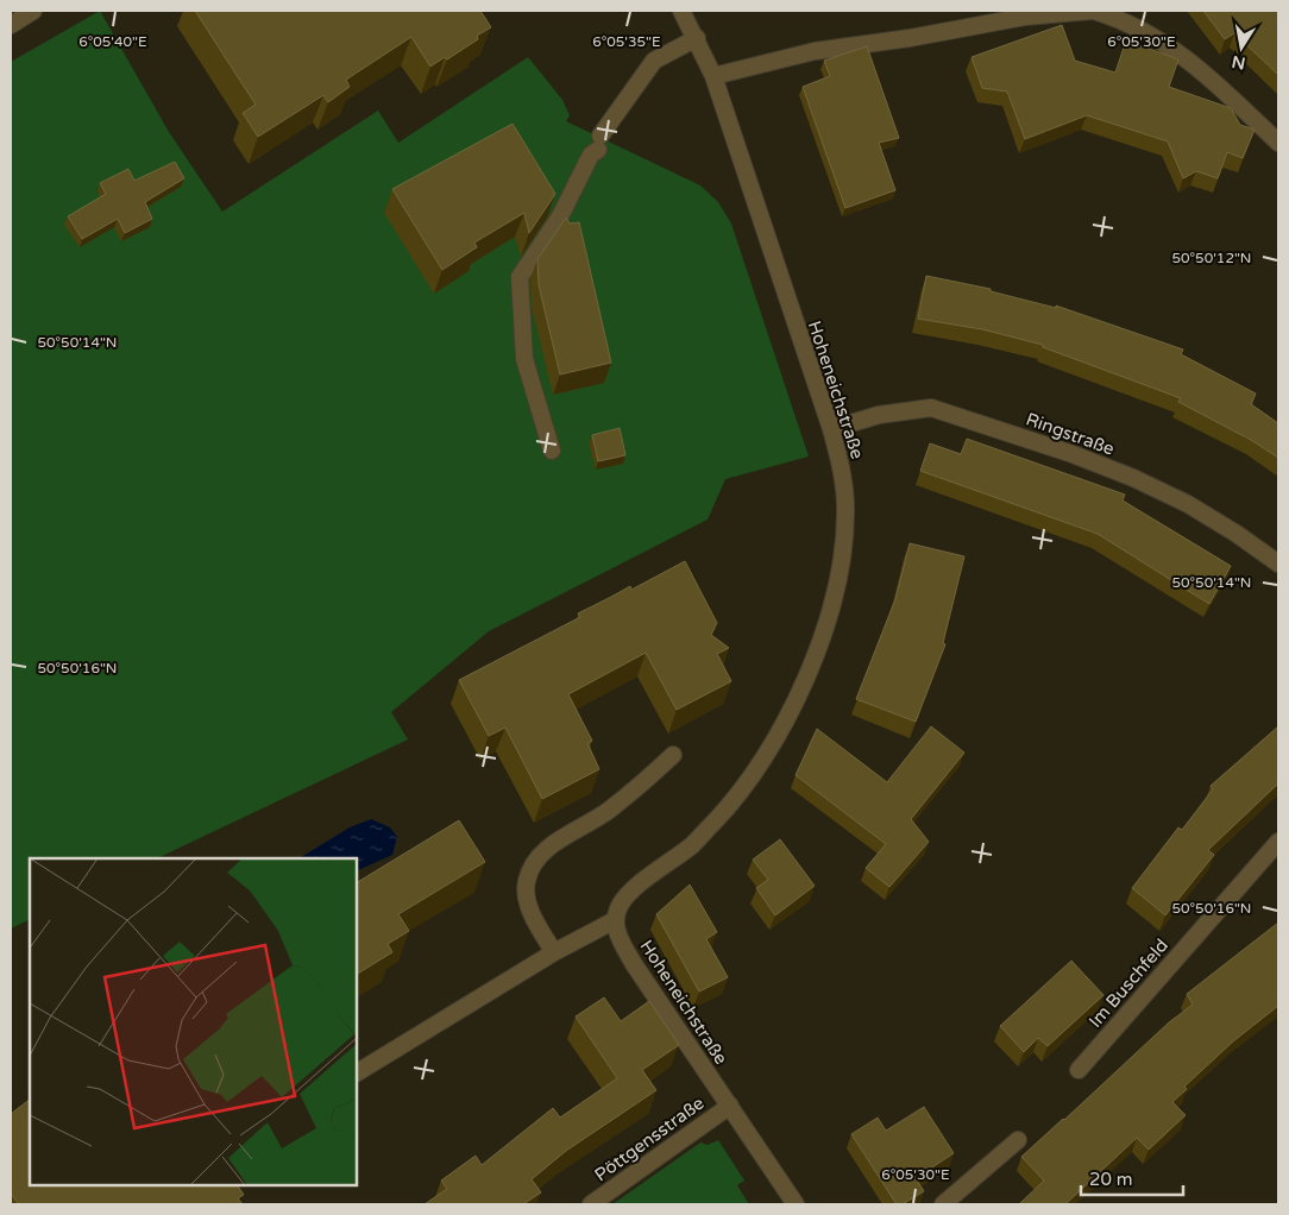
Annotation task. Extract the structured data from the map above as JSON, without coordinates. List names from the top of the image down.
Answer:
{
  "streets": {
    "street": [
      "Hoheneichstraße",
      "Ringstraße",
      "Im Buschfeld",
      "Pöttgensstraße"
    ]
  },
  "crossings": [
    ["Hoheneichstraße", "Ringstraße"],
    ["Hoheneichstraße", "Pöttgensstraße"]
  ],
  "scale_bar": "20 m",
  "north": "bottom",
  "coordinates": [
    "6°05'40\"E",
    "6°05'35\"E",
    "6°05'30\"E",
    "50°50'12\"N",
    "50°50'14\"N",
    "50°50'16\"N"
  ]
}
